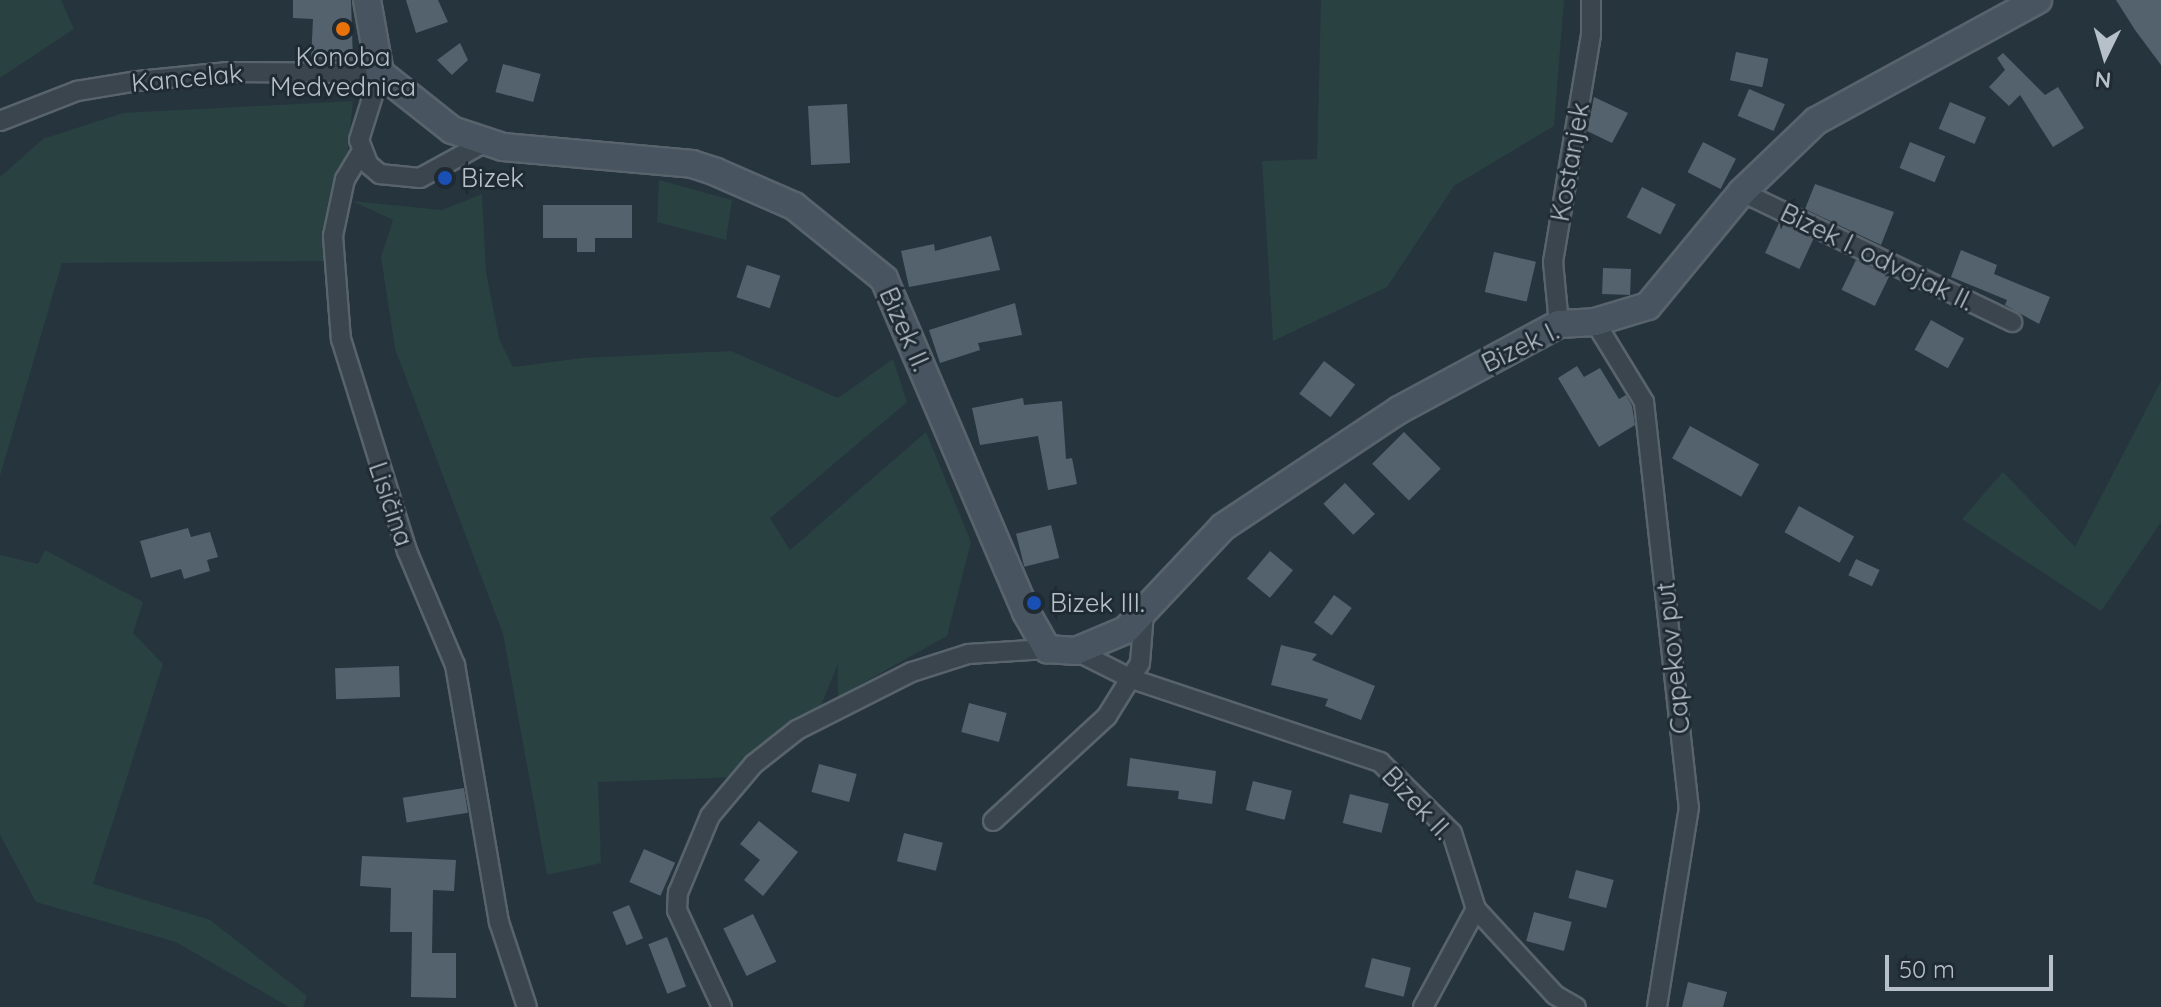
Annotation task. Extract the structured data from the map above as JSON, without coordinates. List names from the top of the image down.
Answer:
{
  "streets": {
    "street": [
      "Kancelak",
      "Kostanjek",
      "Bizek I. odvojak II.",
      "Bizek II.",
      "Bizek I.",
      "Lisičina",
      "Capekov put"
    ]
  },
  "crossings": [
    ["Kancelak", "Bizek II."],
    ["Kancelak", "Lisičina"],
    ["Kostanjek", "Bizek I."],
    ["Bizek I. odvojak II.", "Bizek I."],
    ["Bizek II.", "Bizek I."],
    ["Bizek II.", "Lisičina"],
    ["Bizek I.", "Capekov put"]
  ],
  "places": ["Konoba Medvednica", "Bizek", "Bizek III."],
  "scale_bar": "50 m",
  "north": "bottom"
}
